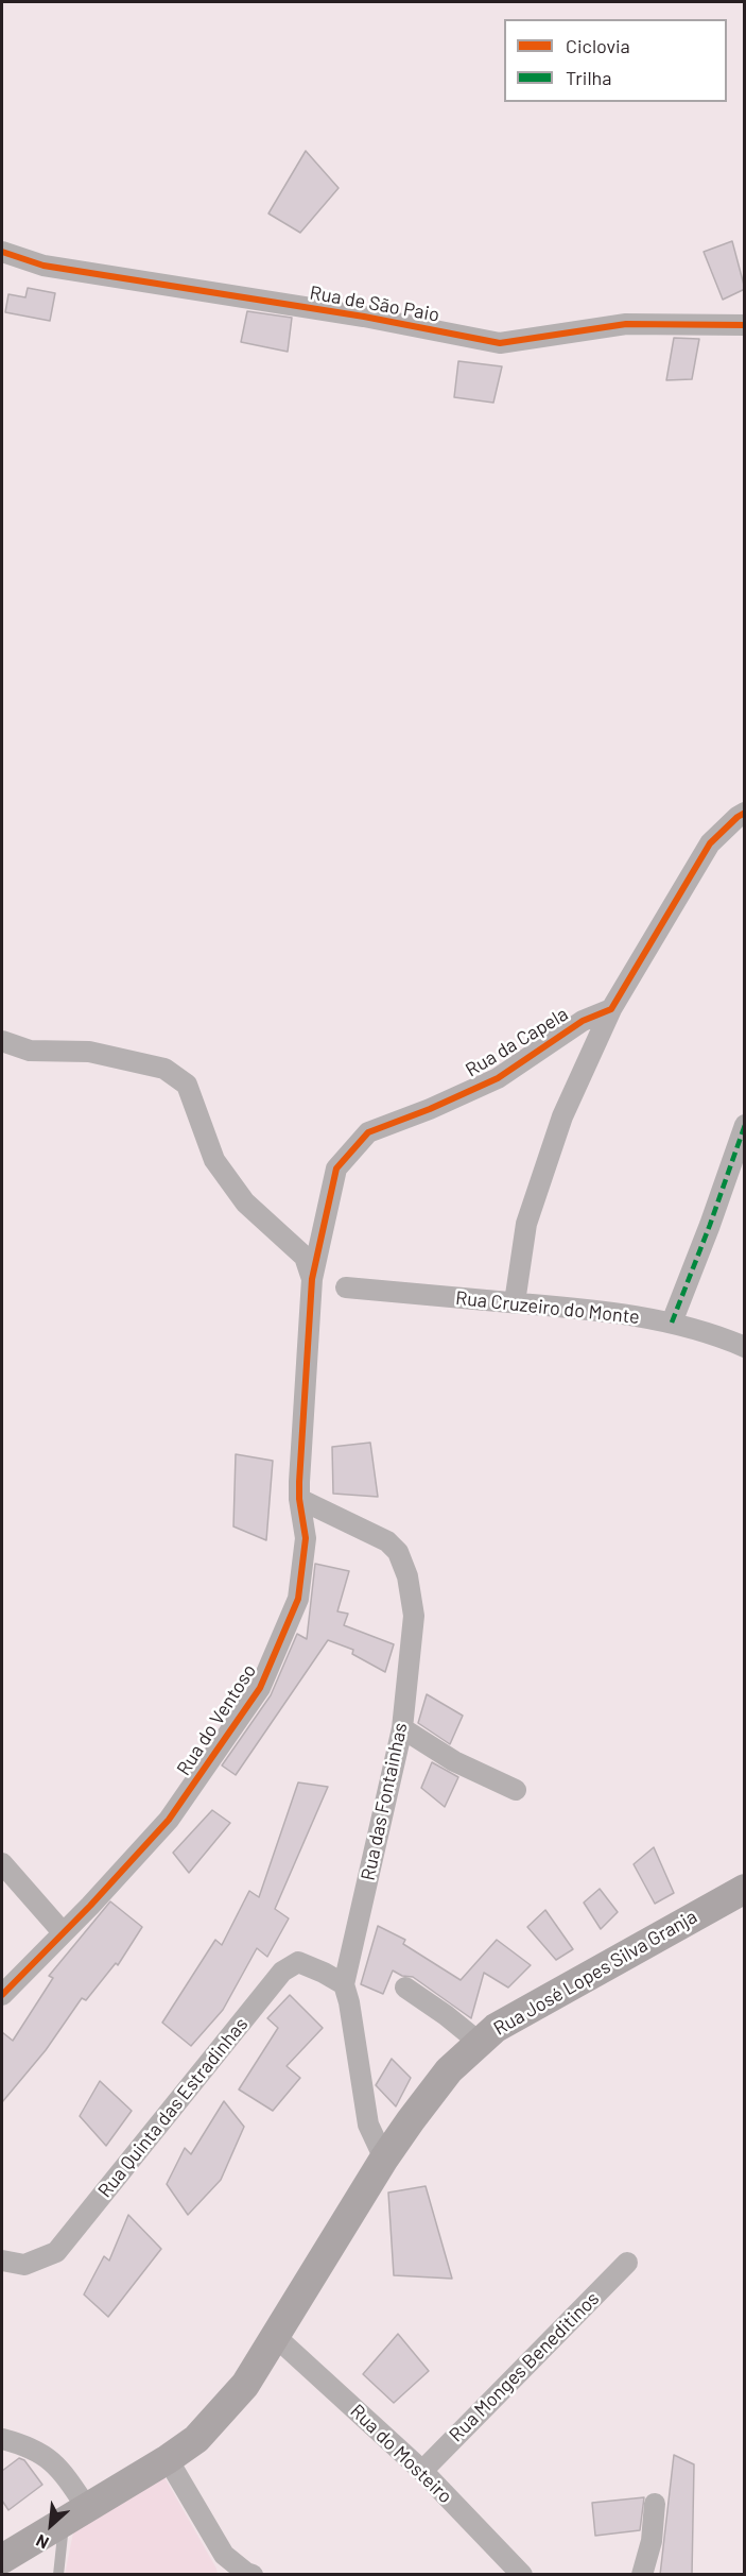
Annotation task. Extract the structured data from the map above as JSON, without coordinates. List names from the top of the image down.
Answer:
{
  "streets": {
    "main road": ["Rua José Lopes Silva Granja"],
    "street": [
      "Rua de São Paio",
      "Rua da Capela",
      "Rua Cruzeiro do Monte",
      "Rua do Ventoso",
      "Rua das Fontainhas",
      "Rua Quinta das Estradinhas",
      "Rua Monges Beneditinos",
      "Rua do Mosteiro"
    ]
  },
  "crossings": [
    ["Rua da Capela", "Rua do Ventoso"],
    ["Rua do Ventoso", "Rua das Fontainhas"],
    ["Rua das Fontainhas", "Rua José Lopes Silva Granja"],
    ["Rua das Fontainhas", "Rua Quinta das Estradinhas"],
    ["Rua José Lopes Silva Granja", "Rua do Mosteiro"],
    ["Rua Monges Beneditinos", "Rua do Mosteiro"]
  ],
  "legend": ["Ciclovia", "Trilha"],
  "north": "bottom left"
}
